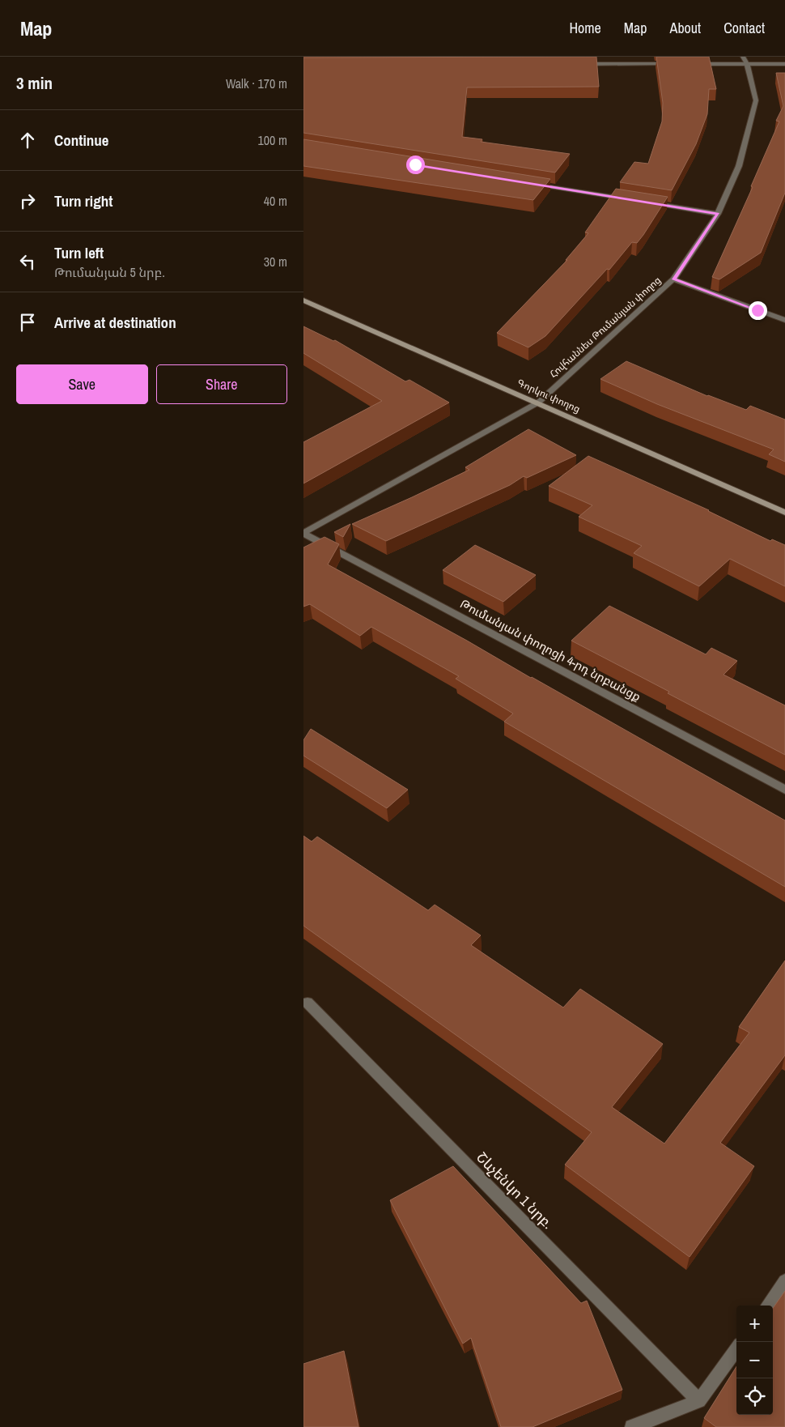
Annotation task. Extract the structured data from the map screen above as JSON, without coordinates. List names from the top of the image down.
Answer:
{
  "streets": {
    "street": [
      "Հովհաննես Թումանյան փողոց",
      "Գորկու փողոց",
      "Թումանյան փողոցի 4-րդ նրբանցք",
      "Շևչենկո 1 նրբ."
    ]
  },
  "crossings": [
    ["Հովհաննես Թումանյան փողոց", "Գորկու փողոց"],
    ["Հովհաննես Թումանյան փողոց", "Թումանյան փողոցի 4-րդ նրբանցք"]
  ],
  "page": {
    "header": "Map",
    "nav": [
      "Home",
      "Map",
      "About",
      "Contact"
    ],
    "heading": ["3 min", "Walk · 170 m"],
    "list": [
      ["Continue", "100 m"],
      ["Turn right", "40 m"],
      ["Turn left", "Թումանյան 5 նրբ.", "30 m"],
      "Arrive at destination"
    ],
    "buttons": ["Save", "Share"],
    "map_buttons": ["+", "−"]
  }
}
